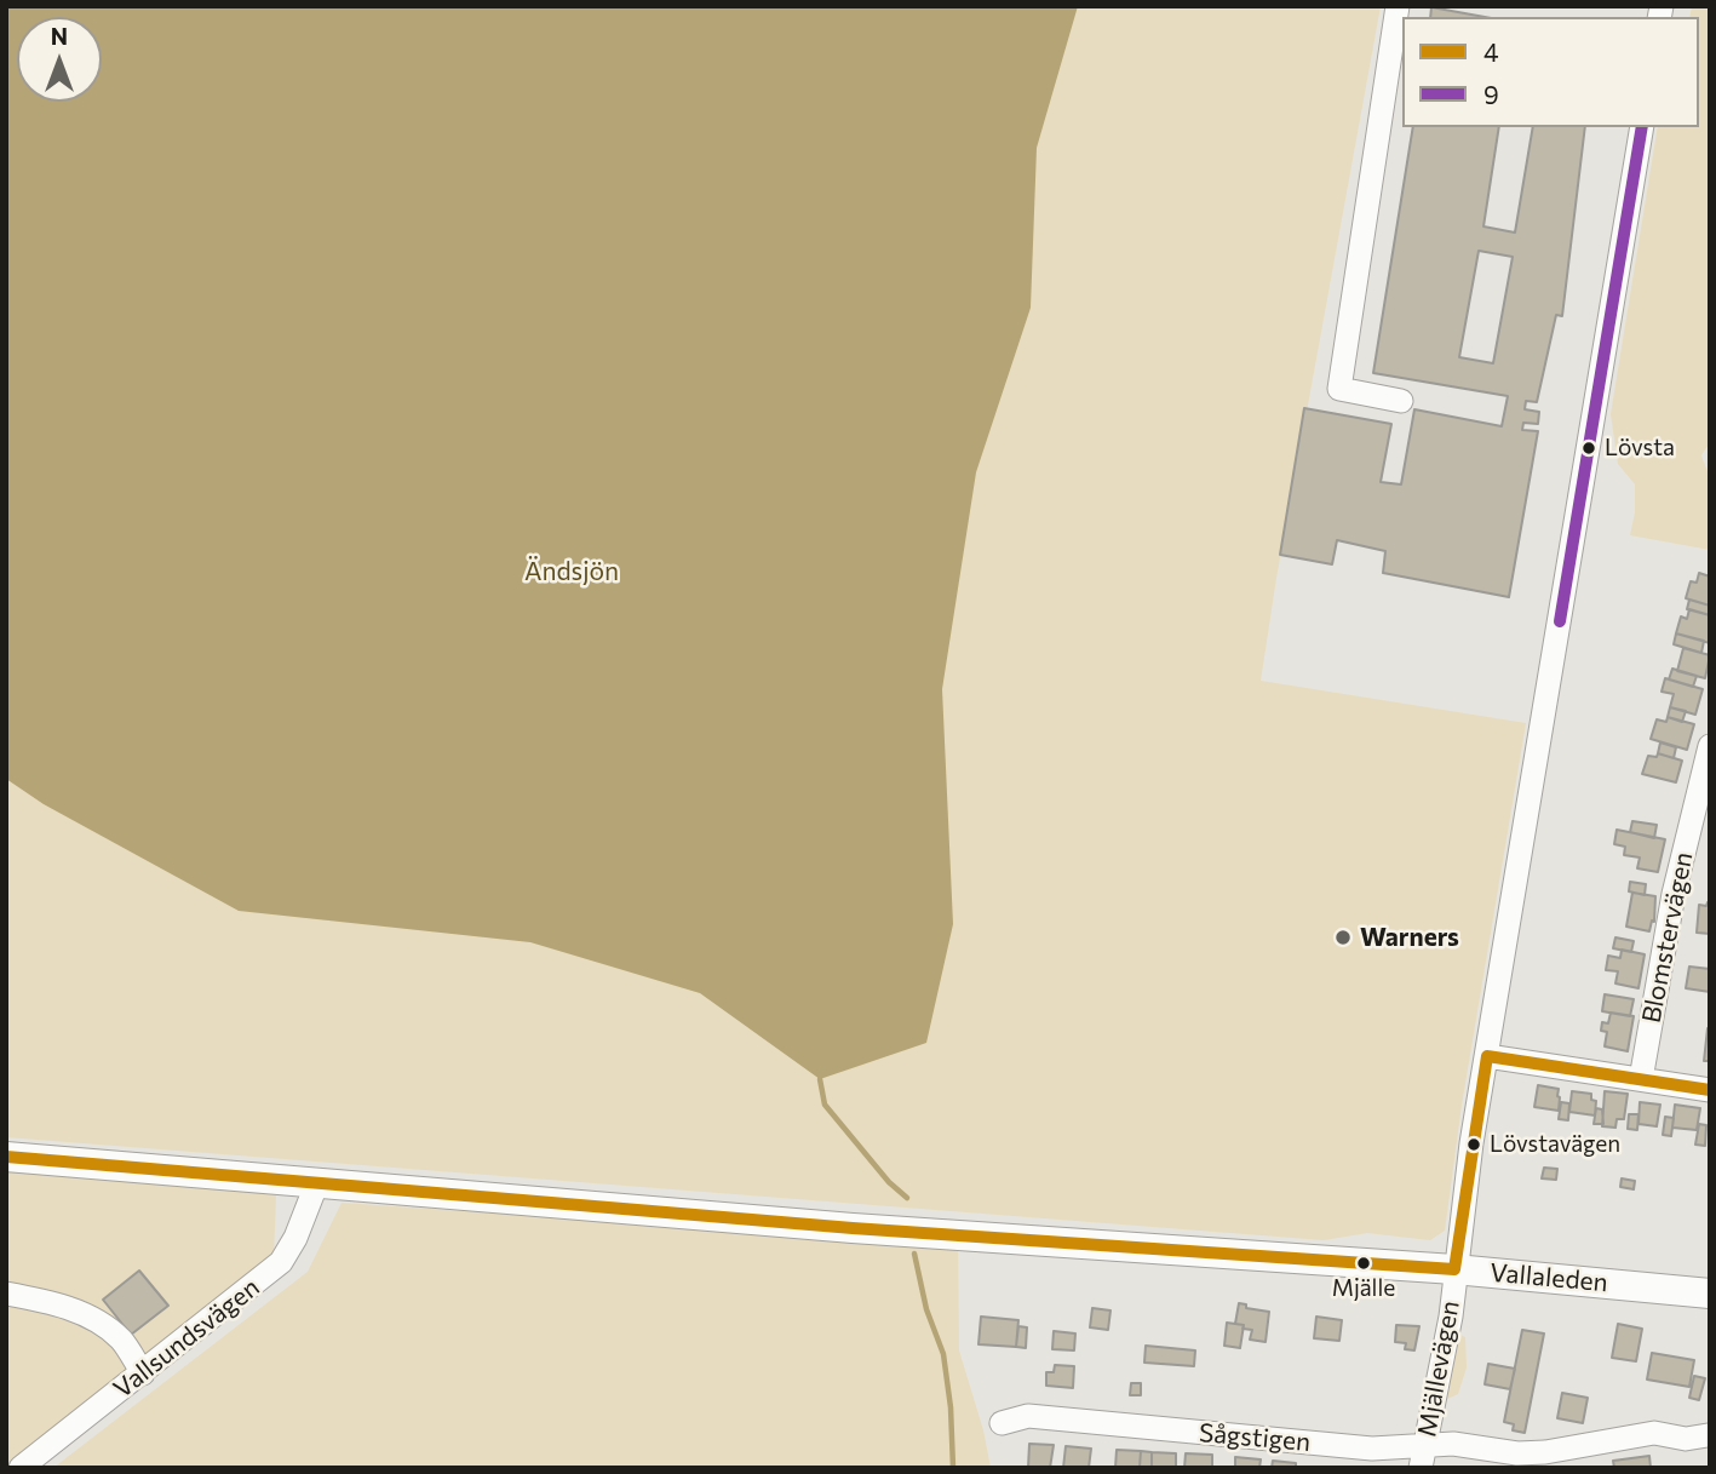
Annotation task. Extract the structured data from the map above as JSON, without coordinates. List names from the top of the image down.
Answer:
{
  "streets": {
    "main road": ["Vallaleden"],
    "street": [
      "Blomstervägen",
      "Vallsundsvägen",
      "Mjällevägen",
      "Sågstigen"
    ]
  },
  "crossings": [
    ["Vallaleden", "Vallsundsvägen"],
    ["Vallaleden", "Mjällevägen"],
    ["Mjällevägen", "Sågstigen"]
  ],
  "parks": ["Ändsjön"],
  "places": [
    "Lövsta",
    "Warners",
    "Lövstavägen",
    "Mjälle"
  ],
  "lines": ["transit line 9", "transit line 4"],
  "legend": ["4", "9"],
  "north": "top"
}
